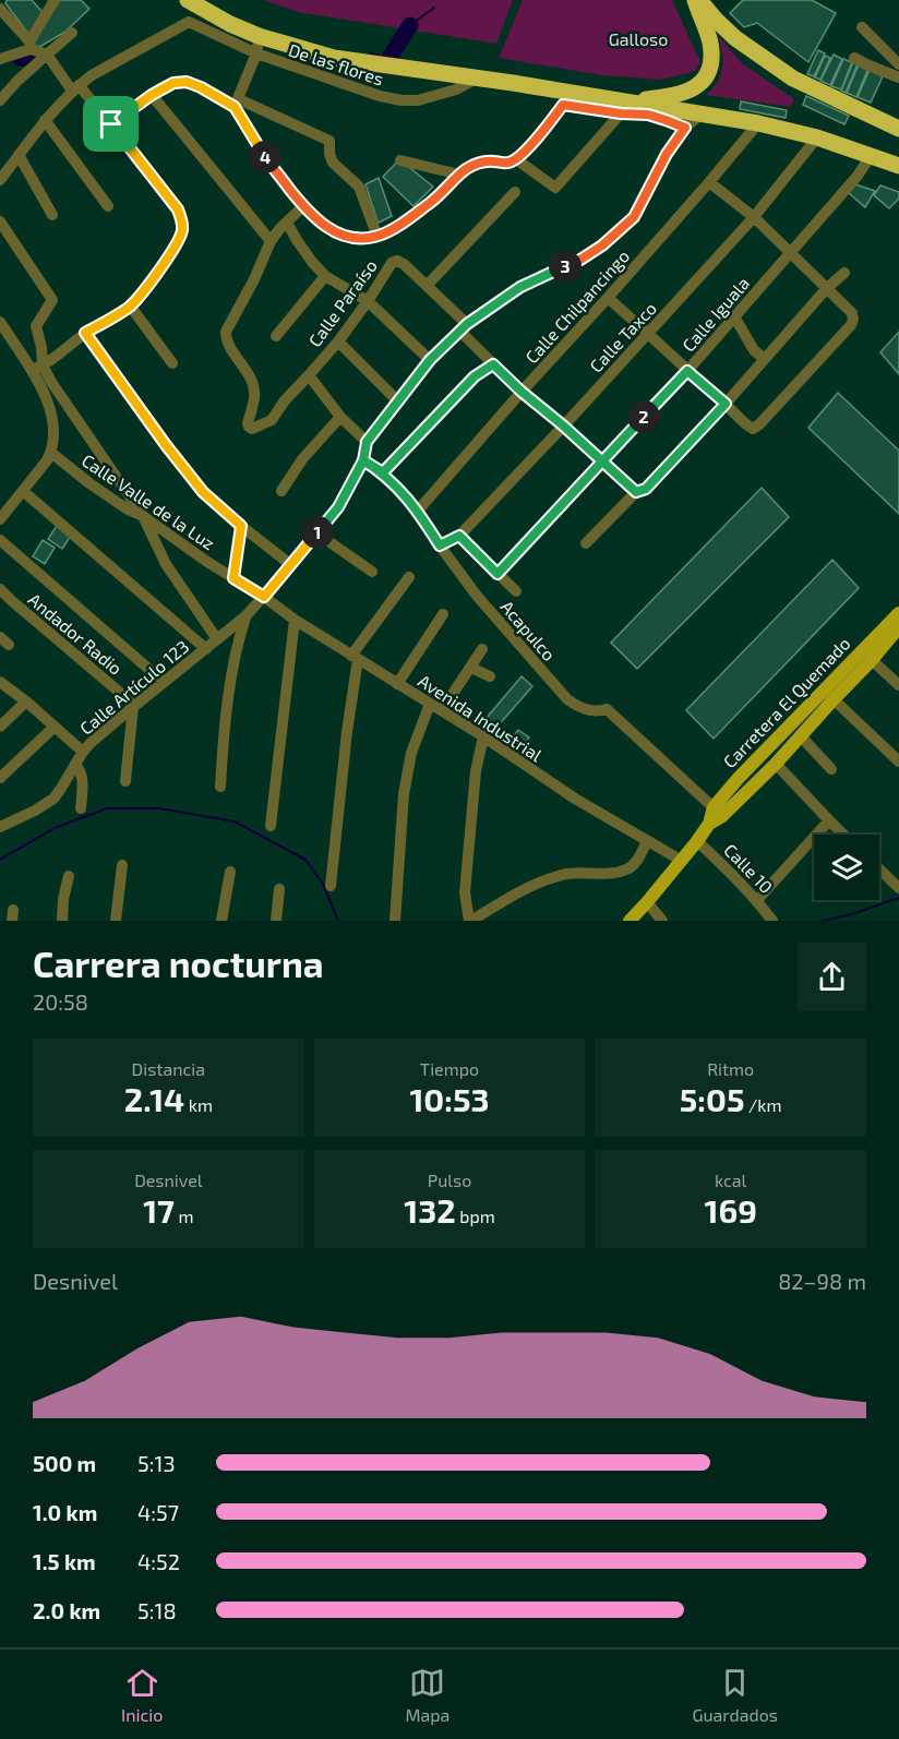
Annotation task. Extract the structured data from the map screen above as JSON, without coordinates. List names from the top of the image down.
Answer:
{
  "streets": {
    "main road": ["Carretera El Quemado"],
    "street": [
      "De las flores",
      "Calle Paraíso",
      "Calle Chilpancingo",
      "Calle Iguala",
      "Calle Taxco",
      "Calle Valle de la Luz",
      "Acapulco",
      "Andador Radio",
      "Calle Artículo 123",
      "Avenida Industrial",
      "Calle 10"
    ]
  },
  "crossings": [
    ["Calle Paraíso", "Calle Chilpancingo"],
    ["Calle Paraíso", "Calle Iguala"],
    ["Calle Paraíso", "Calle Taxco"],
    ["Calle Chilpancingo", "Acapulco"],
    ["Calle Taxco", "Acapulco"],
    ["Calle Valle de la Luz", "Calle Artículo 123"],
    ["Calle Valle de la Luz", "Avenida Industrial"],
    ["Acapulco", "Carretera El Quemado"],
    ["Andador Radio", "Calle Artículo 123"],
    ["Calle Artículo 123", "Avenida Industrial"],
    ["Carretera El Quemado", "Avenida Industrial"],
    ["Carretera El Quemado", "Calle 10"]
  ],
  "parks": ["Galloso"],
  "page": {
    "pins": [
      "4",
      "3",
      "2",
      "1"
    ],
    "heading": ["Carrera nocturna", "20:58"],
    "stats": [
      ["Distancia", "2.14 km"],
      ["Tiempo", "10:53"],
      ["Ritmo", "5:05 /km"],
      ["Desnivel", "17 m"],
      ["Pulso", "132 bpm"],
      ["kcal", "169"]
    ],
    "chart": ["Desnivel", "82–98 m"],
    "list": [
      {
        "name": "500 m",
        "note": "5:13"
      },
      {
        "name": "1.0 km",
        "note": "4:57"
      },
      {
        "name": "1.5 km",
        "note": "4:52"
      },
      {
        "name": "2.0 km",
        "note": "5:18"
      }
    ],
    "tabs": ["Inicio", "Mapa", "Guardados"]
  }
}
